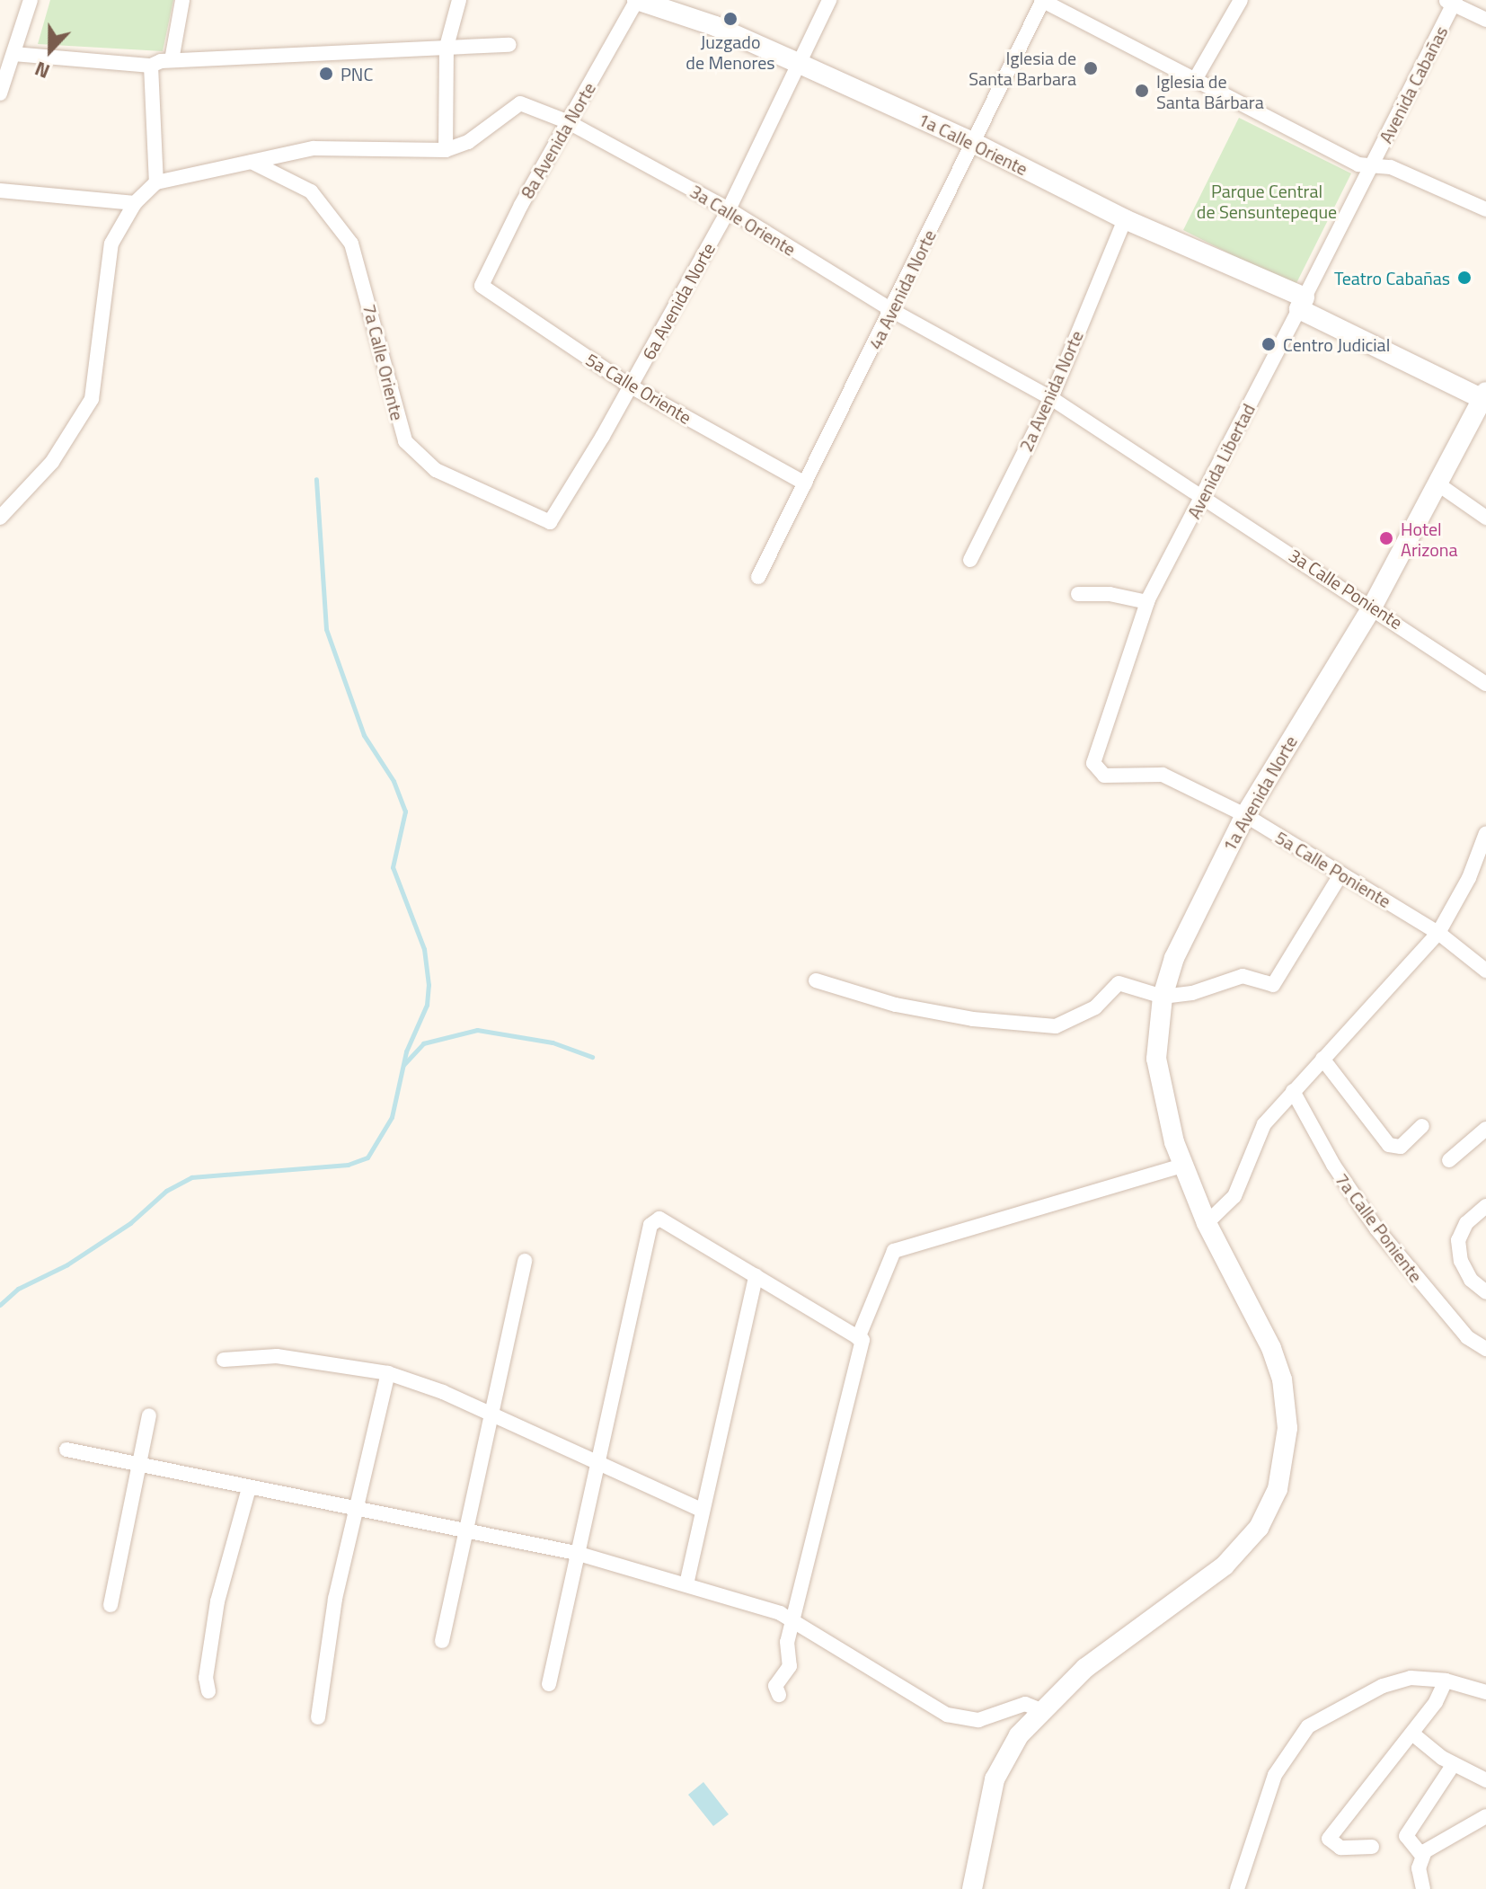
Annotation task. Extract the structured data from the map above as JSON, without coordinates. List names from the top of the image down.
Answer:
{
  "streets": {
    "main road": ["1a Calle Oriente", "1a Avenida Norte"],
    "street": [
      "Avenida Cabañas",
      "8a Avenida Norte",
      "3a Calle Oriente",
      "4a Avenida Norte",
      "6a Avenida Norte",
      "7a Calle Oriente",
      "5a Calle Oriente",
      "2a Avenida Norte",
      "Avenida Libertad",
      "3a Calle Poniente",
      "5a Calle Poniente",
      "7a Calle Poniente"
    ]
  },
  "crossings": [
    ["Avenida Cabañas", "Avenida Libertad"],
    ["8a Avenida Norte", "1a Calle Oriente"],
    ["8a Avenida Norte", "3a Calle Oriente"],
    ["8a Avenida Norte", "5a Calle Oriente"],
    ["1a Calle Oriente", "4a Avenida Norte"],
    ["1a Calle Oriente", "6a Avenida Norte"],
    ["1a Calle Oriente", "2a Avenida Norte"],
    ["1a Calle Oriente", "Avenida Libertad"],
    ["1a Calle Oriente", "1a Avenida Norte"],
    ["3a Calle Oriente", "4a Avenida Norte"],
    ["3a Calle Oriente", "6a Avenida Norte"],
    ["3a Calle Oriente", "7a Calle Oriente"],
    ["3a Calle Oriente", "2a Avenida Norte"],
    ["3a Calle Oriente", "Avenida Libertad"],
    ["3a Calle Oriente", "3a Calle Poniente"],
    ["4a Avenida Norte", "5a Calle Oriente"],
    ["6a Avenida Norte", "7a Calle Oriente"],
    ["6a Avenida Norte", "5a Calle Oriente"],
    ["Avenida Libertad", "3a Calle Poniente"],
    ["Avenida Libertad", "5a Calle Poniente"],
    ["3a Calle Poniente", "1a Avenida Norte"],
    ["1a Avenida Norte", "5a Calle Poniente"]
  ],
  "parks": ["Parque Central de Sensuntepeque"],
  "places": [
    "Juzgado de Menores",
    "Iglesia de Santa Barbara",
    "PNC",
    "Iglesia de Santa Bárbara",
    "Teatro Cabañas",
    "Centro Judicial",
    "Hotel Arizona"
  ],
  "north": "bottom"
}
